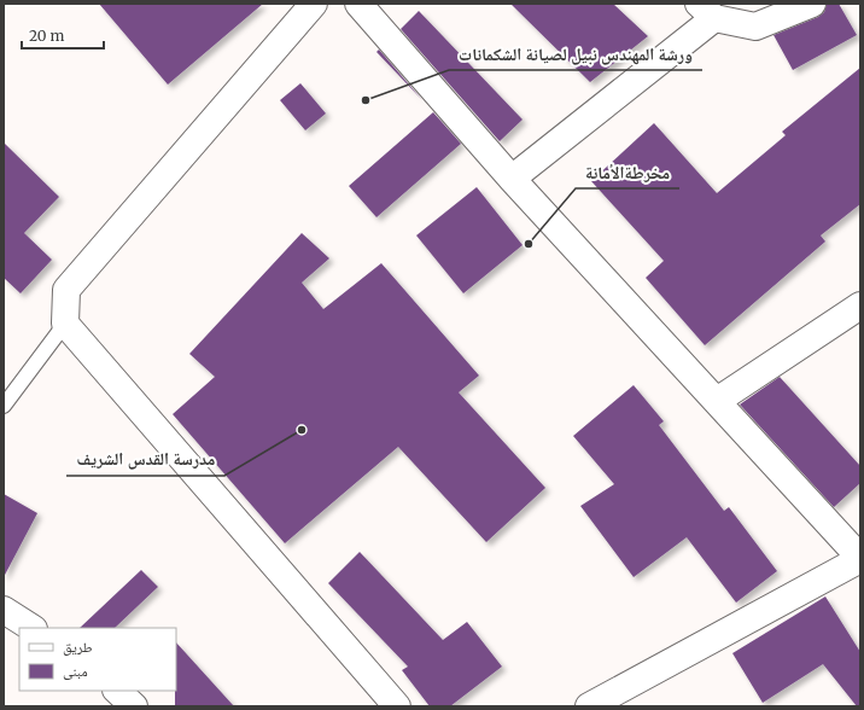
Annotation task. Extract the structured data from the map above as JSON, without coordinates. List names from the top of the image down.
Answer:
{
  "places": ["ورشة المهندس نبيل لصيانة الشكمانات", "مخرطةالأمانة", "مدرسة القدس الشريف"],
  "legend": ["طريق", "مبنى"],
  "scale_bar": "20 m"
}
